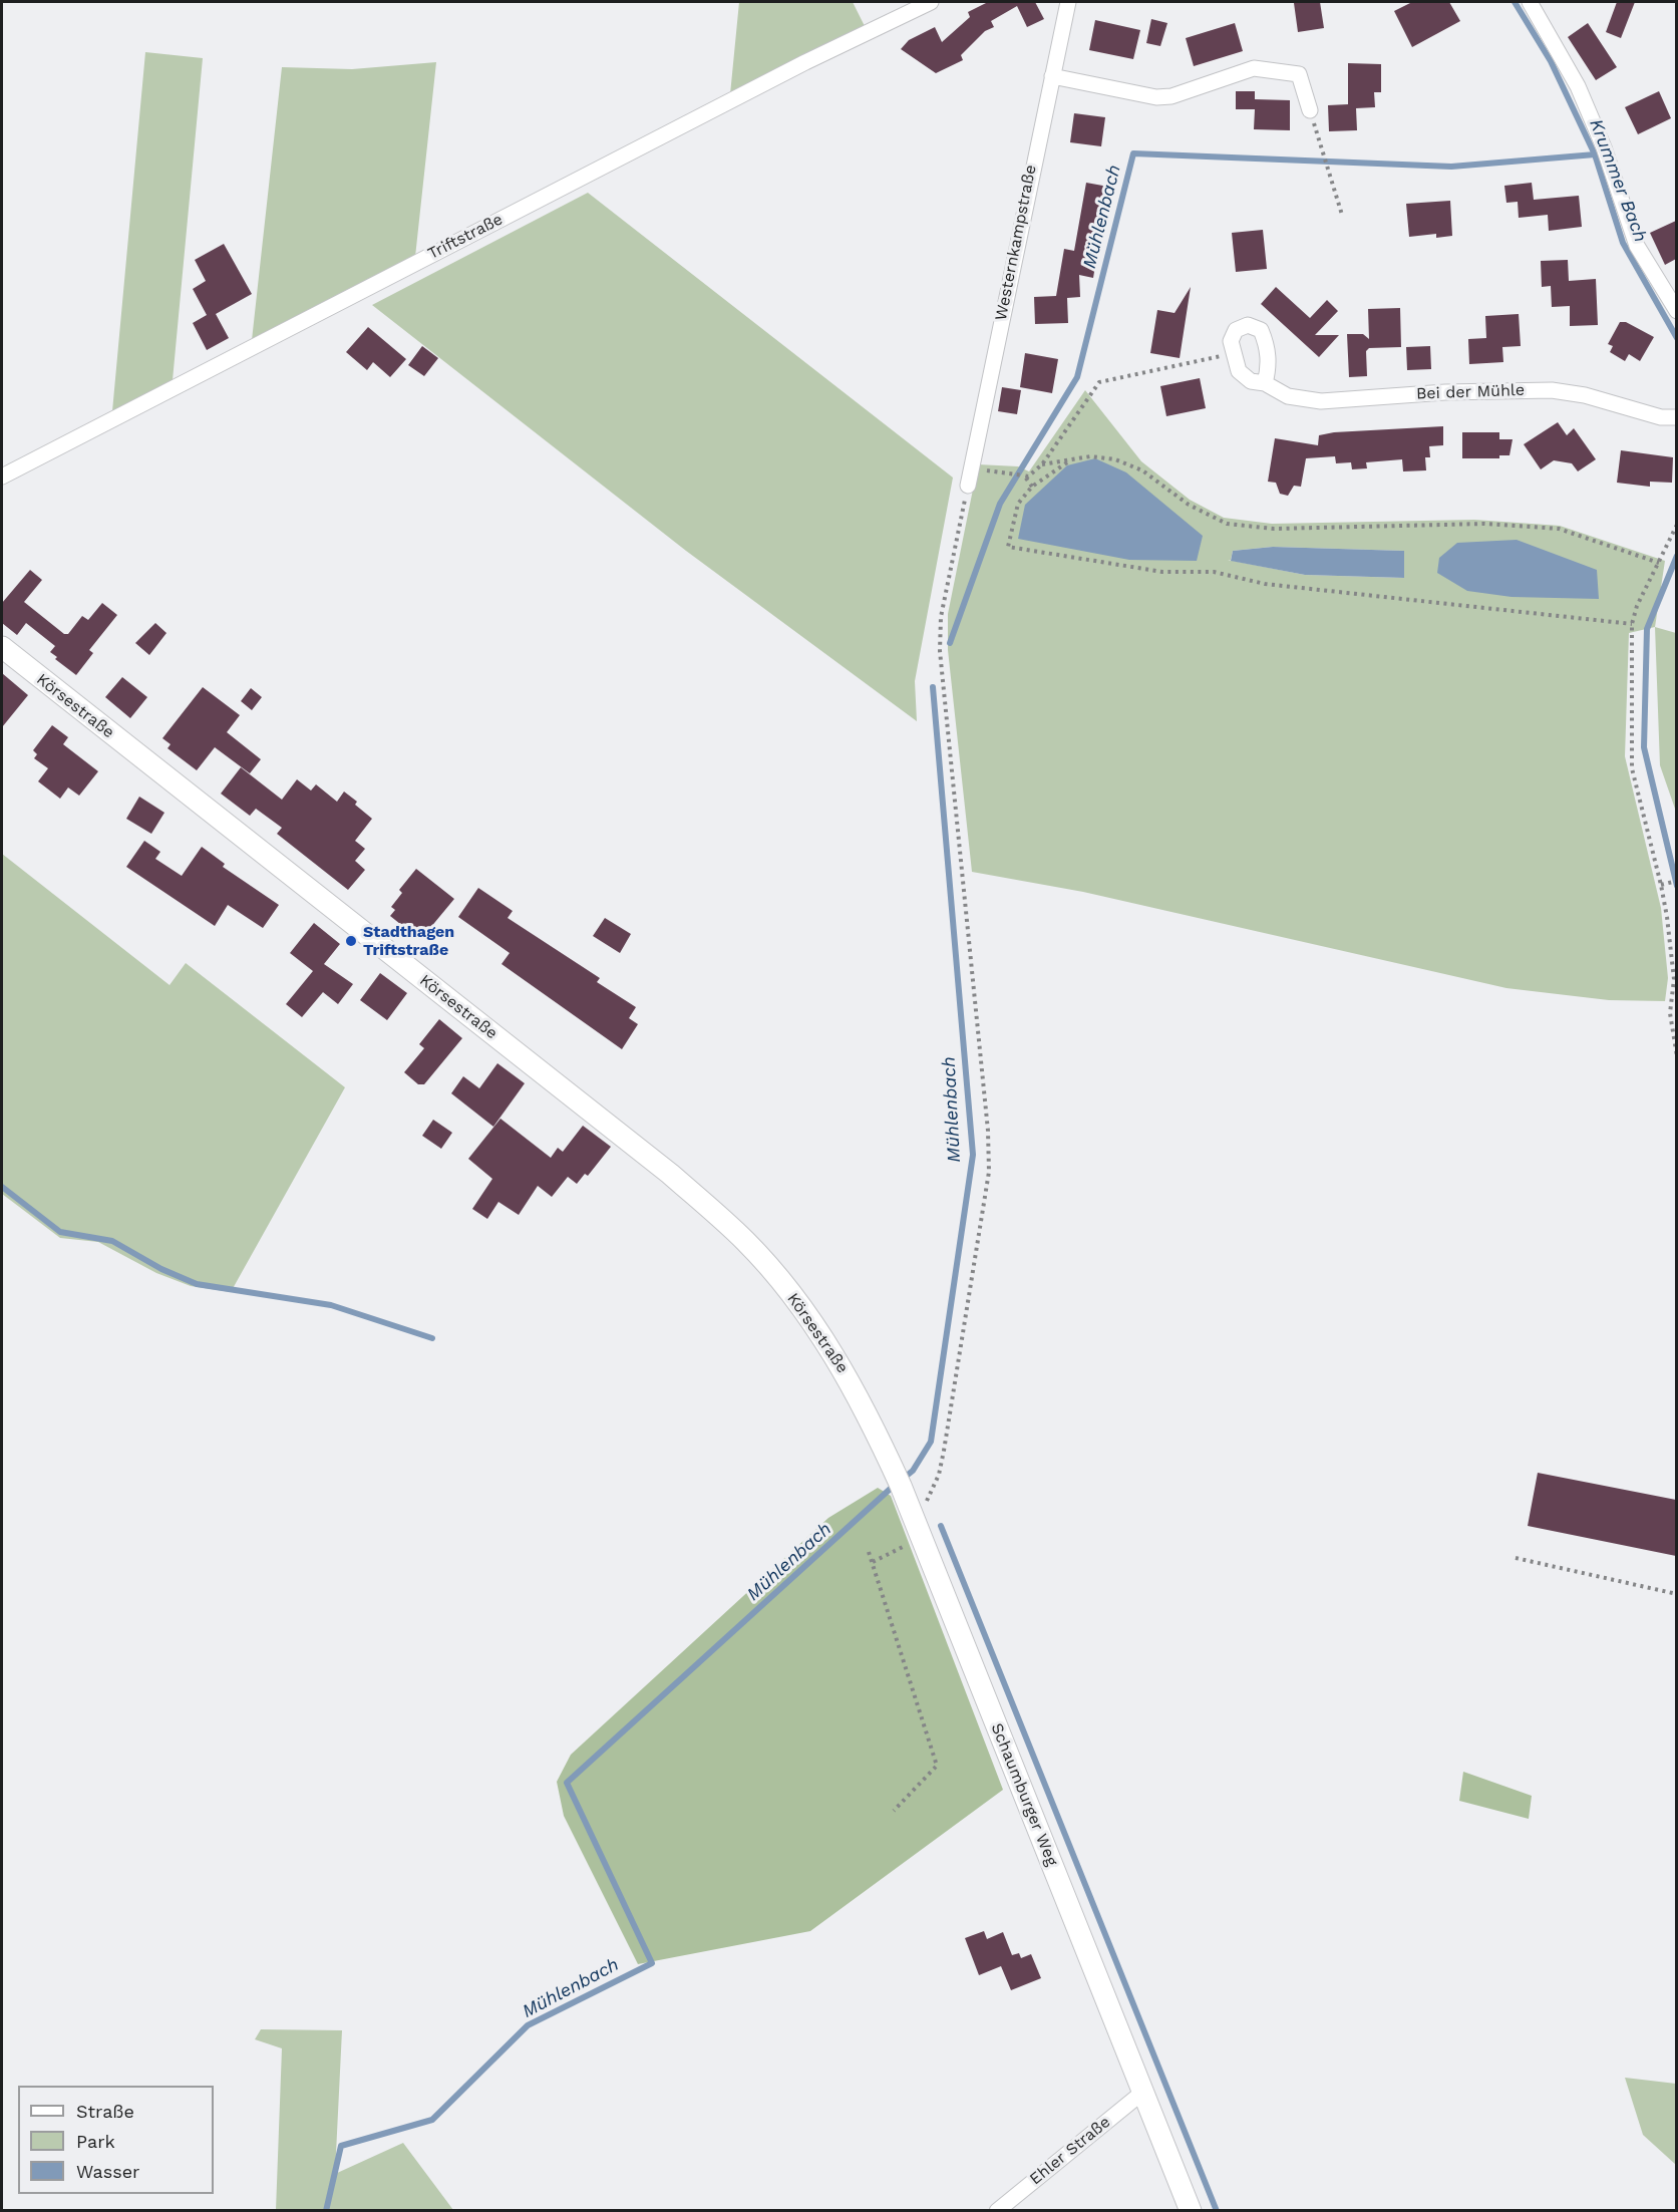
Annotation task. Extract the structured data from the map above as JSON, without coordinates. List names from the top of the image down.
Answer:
{
  "streets": {
    "street": [
      "Triftstraße",
      "Westernkampstraße",
      "Bei der Mühle",
      "Körsestraße",
      "Schaumburger Weg",
      "Ehler Straße"
    ]
  },
  "crossings": [
    ["Körsestraße", "Schaumburger Weg"],
    ["Schaumburger Weg", "Ehler Straße"]
  ],
  "water": ["Krummer Bach", "Mühlenbach"],
  "places": ["Stadthagen Triftstraße"],
  "legend": ["Straße", "Park", "Wasser"]
}
